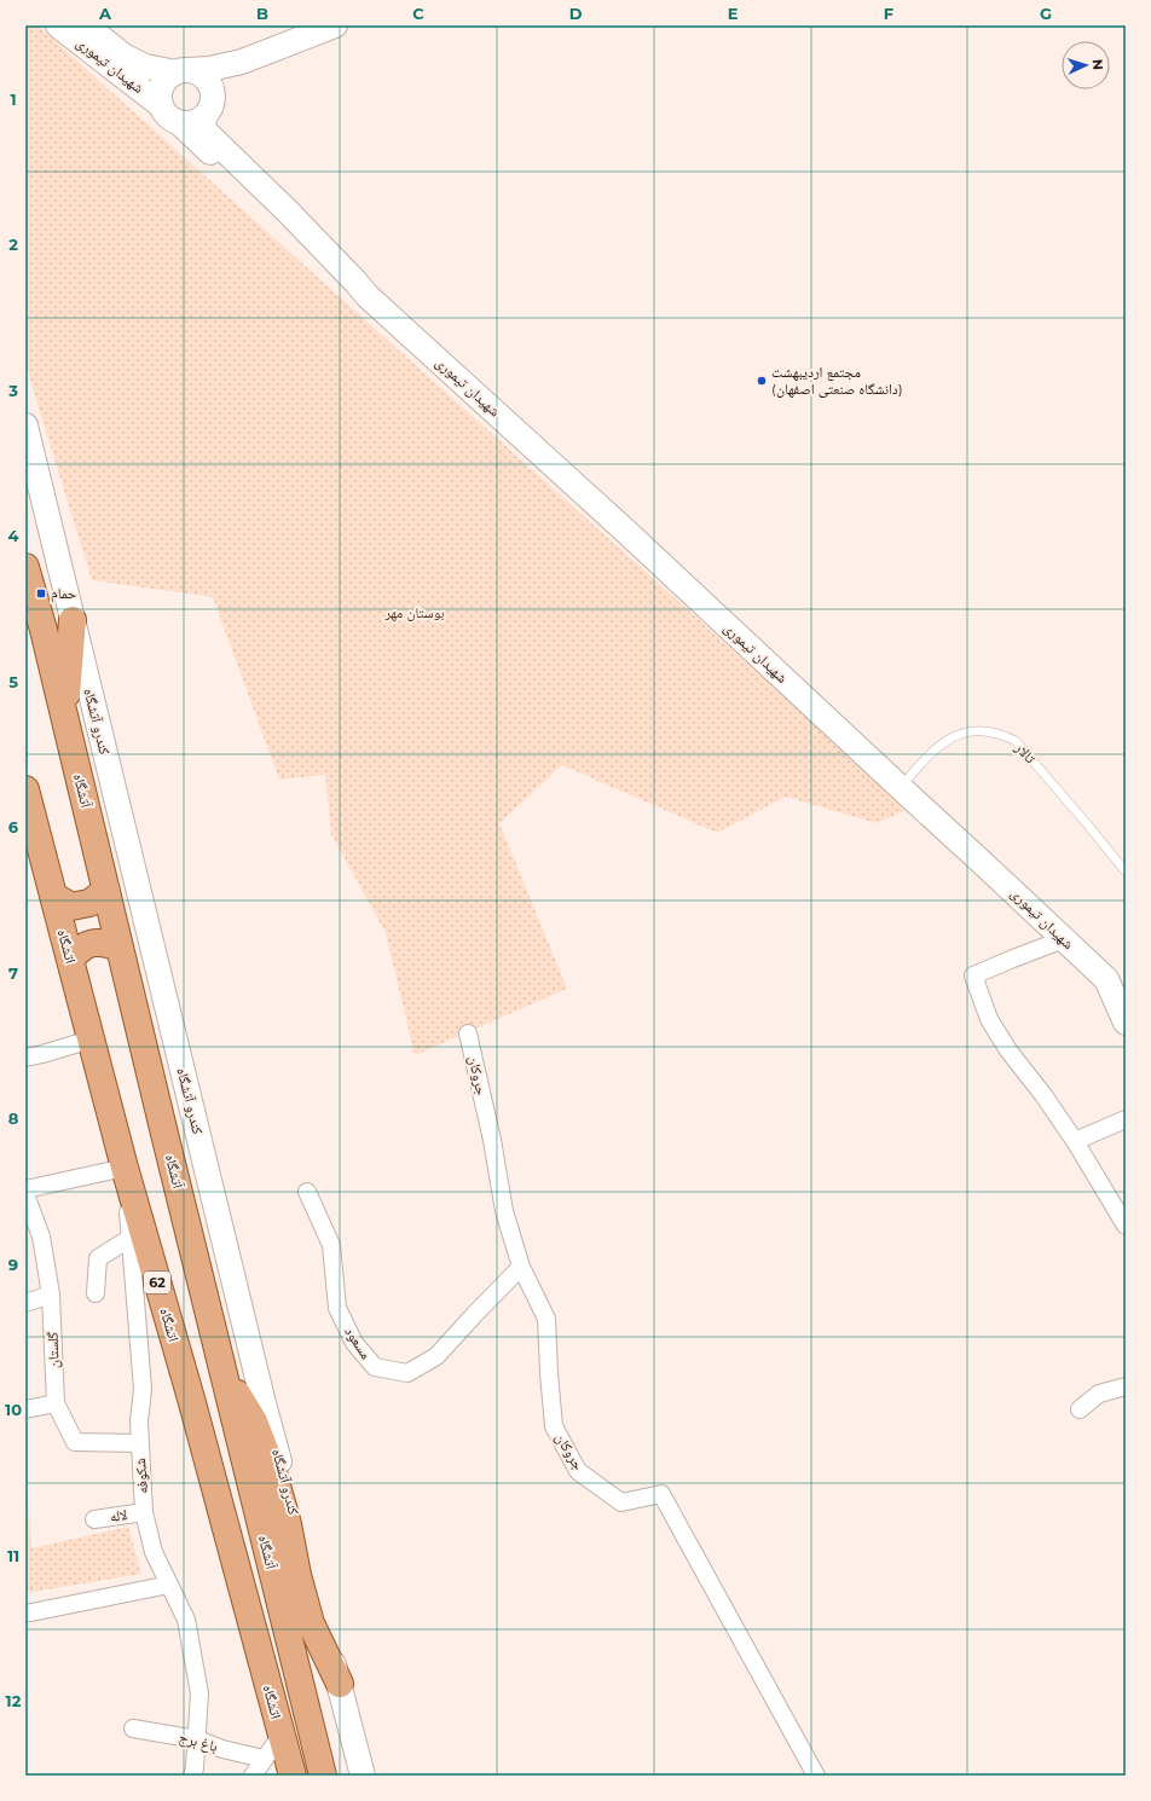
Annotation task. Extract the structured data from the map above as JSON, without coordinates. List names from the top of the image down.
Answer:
{
  "streets": {
    "main road": [
      "شهیدان تیموری",
      "کندرو آتشگاه",
      "آتشگاه",
      "اتشگاه",
      "62"
    ],
    "street": [
      "جروکان",
      "مسعود",
      "گلستان",
      "شکوفه",
      "لاله",
      "باغ برج"
    ],
    "lane": ["تالار"]
  },
  "crossings": [
    ["شهیدان تیموری", "تالار"],
    ["اتشگاه", "شکوفه"],
    ["جروکان", "مسعود"],
    ["گلستان", "شکوفه"],
    ["شکوفه", "لاله"],
    ["شکوفه", "باغ برج"]
  ],
  "parks": ["بوستان مهر"],
  "places": {
    "other": ["مجتمع اردیبهشت (دانشگاه صنعتی اصفهان)"],
    "transit": ["حمام"]
  },
  "north": "right",
  "grid": {
    "columns": [
      "A",
      "B",
      "C",
      "D",
      "E",
      "F",
      "G"
    ],
    "rows": [
      "1",
      "2",
      "3",
      "4",
      "5",
      "6",
      "7",
      "8",
      "9",
      "10",
      "11",
      "12"
    ]
  }
}
